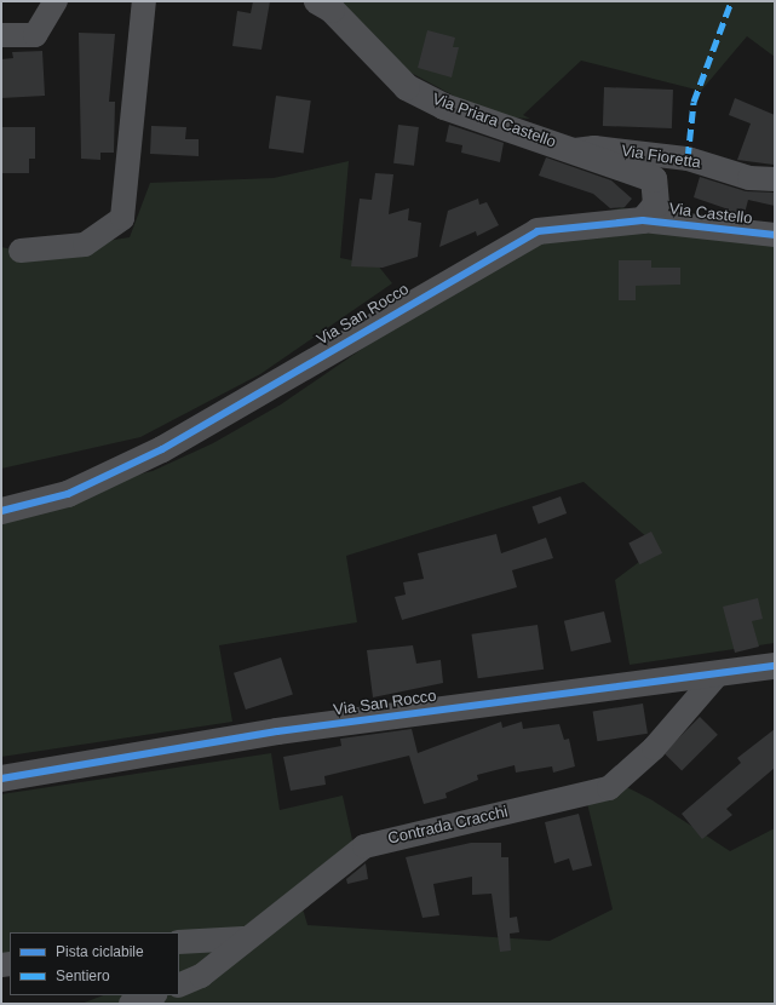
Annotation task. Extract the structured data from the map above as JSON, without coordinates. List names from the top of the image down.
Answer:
{
  "streets": {
    "street": [
      "Via Priara Castello",
      "Via Fioretta",
      "Via Castello",
      "Via San Rocco",
      "Contrada Cracchi"
    ]
  },
  "crossings": [
    ["Via Priara Castello", "Via Fioretta"],
    ["Via Priara Castello", "Via Castello"],
    ["Via Priara Castello", "Via San Rocco"],
    ["Via Castello", "Via San Rocco"],
    ["Via San Rocco", "Contrada Cracchi"]
  ],
  "legend": ["Pista ciclabile", "Sentiero"]
}
